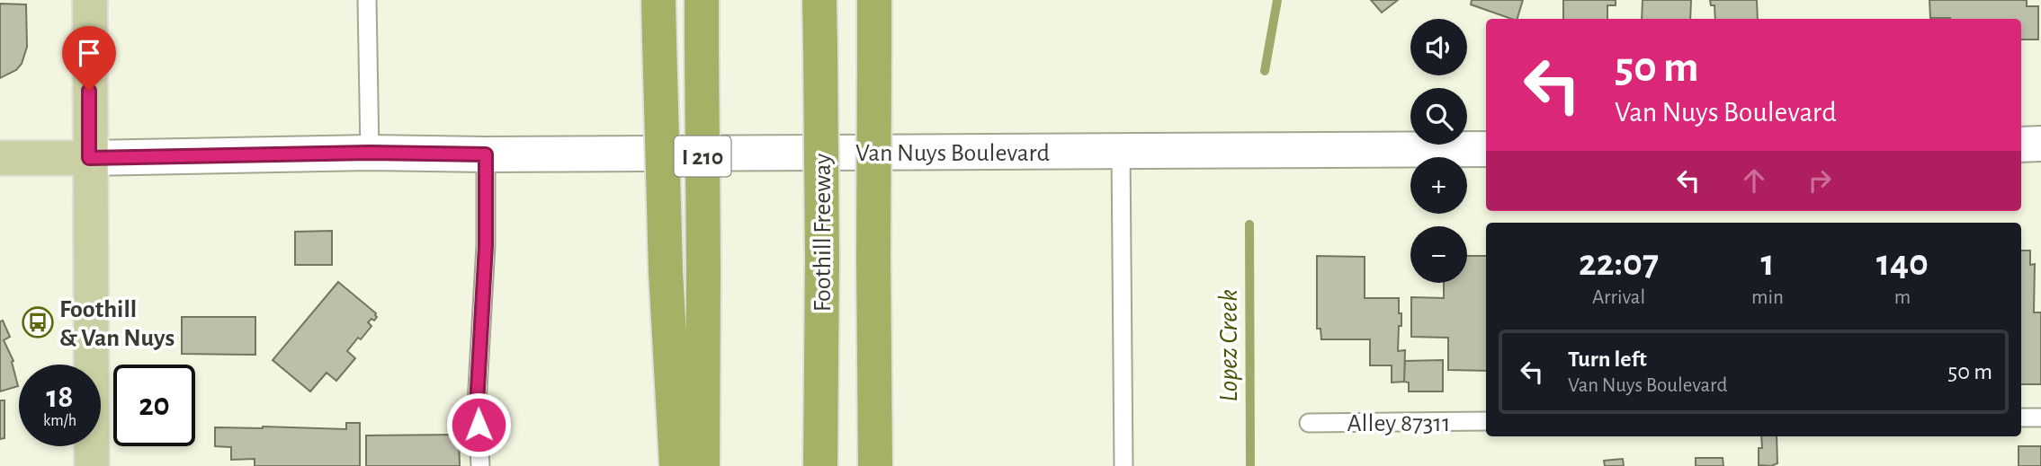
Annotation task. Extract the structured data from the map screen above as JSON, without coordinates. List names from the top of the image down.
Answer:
{
  "streets": {
    "highway": ["I 210", "Foothill Freeway"],
    "main road": ["Van Nuys Boulevard"],
    "lane": ["Alley 87311"]
  },
  "water": ["Lopez Creek"],
  "places": {
    "bus stop": ["Foothill & Van Nuys"]
  },
  "page": {
    "map_buttons": ["+", "−"],
    "turn": ["50 m", "Van Nuys Boulevard"],
    "eta": [
      "22:07",
      "Arrival",
      "1",
      "min",
      "140",
      "m"
    ],
    "list": [
      {
        "name": "Turn left",
        "note": "Van Nuys Boulevard",
        "value": "50 m"
      }
    ],
    "speed": "18 km/h",
    "limit": "20"
  }
}
